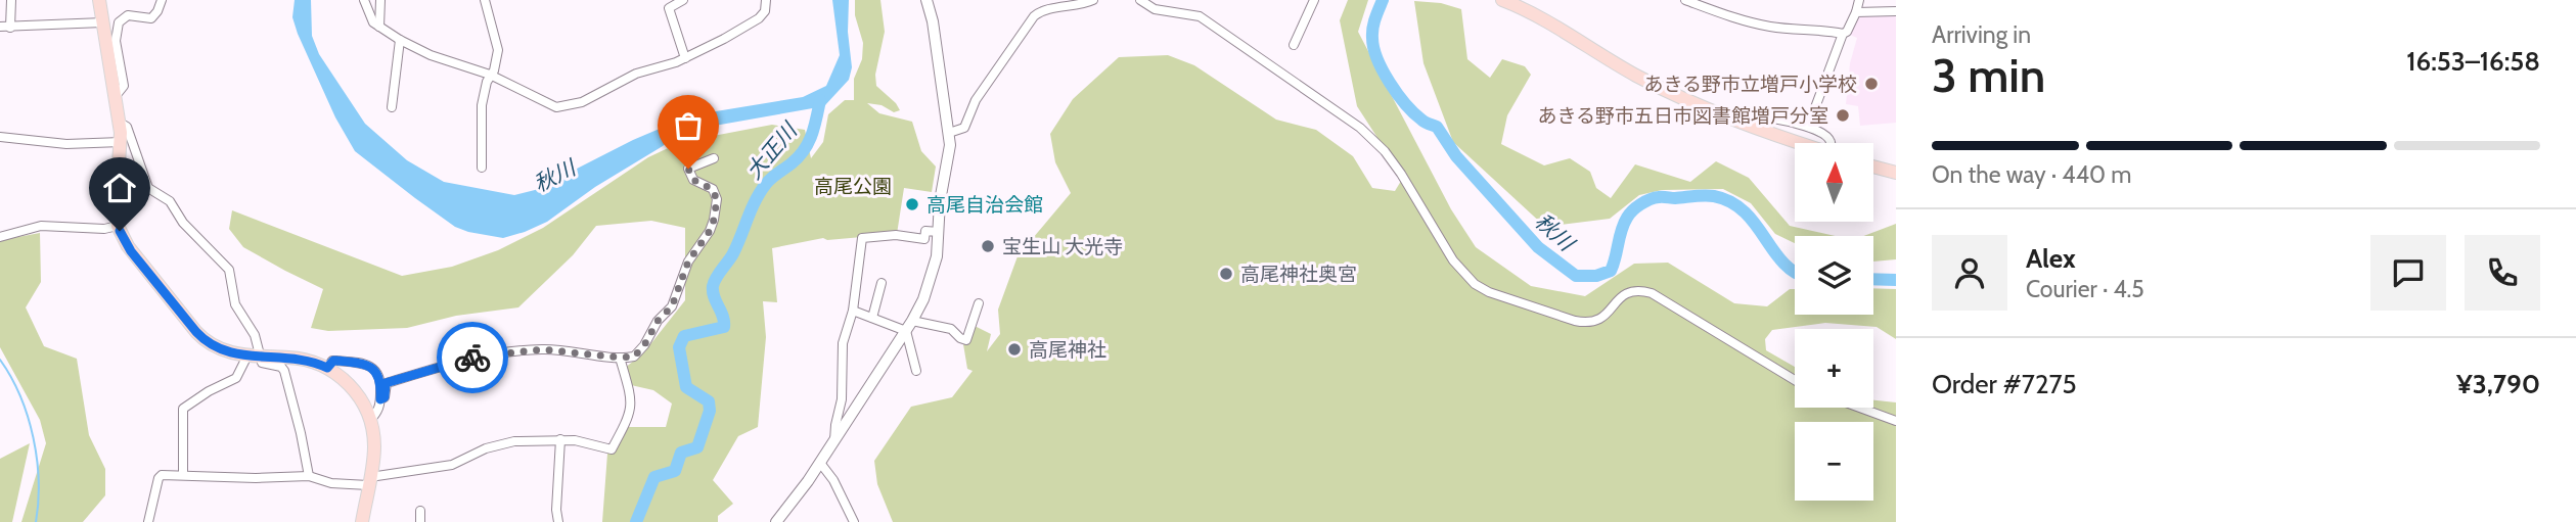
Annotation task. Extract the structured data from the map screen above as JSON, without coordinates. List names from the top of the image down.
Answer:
{
  "water": ["大正川", "秋川"],
  "parks": ["高尾公園"],
  "places": [
    "あきる野市立増戸小学校",
    "あきる野市五日市図書館増戸分室",
    "高尾自治会館",
    "宝生山 大光寺",
    "高尾神社奥宮",
    "高尾神社"
  ],
  "north": "top",
  "page": {
    "heading": ["3 min", "Arriving in", "16:53–16:58"],
    "panel": [
      "Alex",
      "Courier · 4.5",
      "Order #7275",
      "¥3,790"
    ],
    "bar": "On the way · 440 m",
    "map_buttons": ["+", "−"]
  }
}
